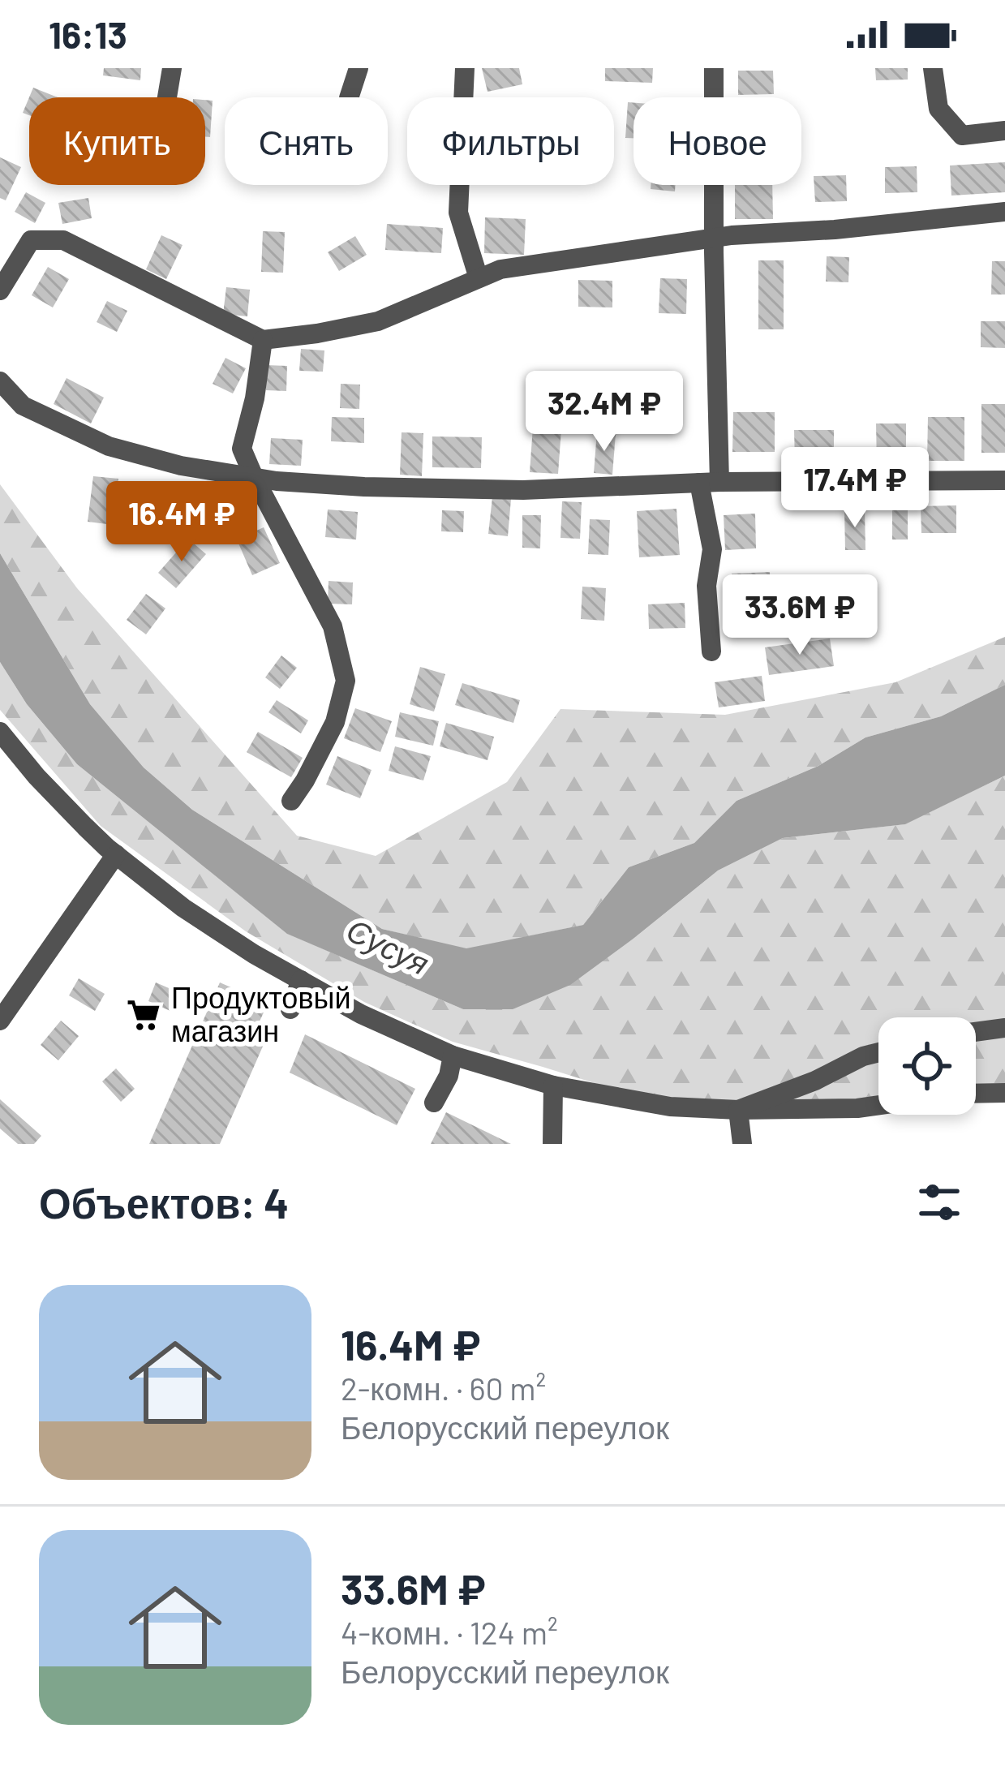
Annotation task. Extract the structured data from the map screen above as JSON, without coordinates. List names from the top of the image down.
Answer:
{
  "water": ["Сусуя"],
  "places": {
    "supermarket": ["Продуктовый магазин"]
  },
  "page": {
    "status": "16:13",
    "chip": [
      "Купить",
      "Снять",
      "Фильтры",
      "Новое"
    ],
    "price": [
      "32.4M ₽",
      "17.4M ₽",
      "16.4M ₽",
      "33.6M ₽"
    ],
    "heading": "Объектов: 4",
    "list": [
      {
        "name": "16.4M ₽",
        "note": "2-комн. · 60 m² · Белорусский переулок"
      },
      {
        "name": "33.6M ₽",
        "note": "4-комн. · 124 m² · Белорусский переулок"
      }
    ]
  }
}
